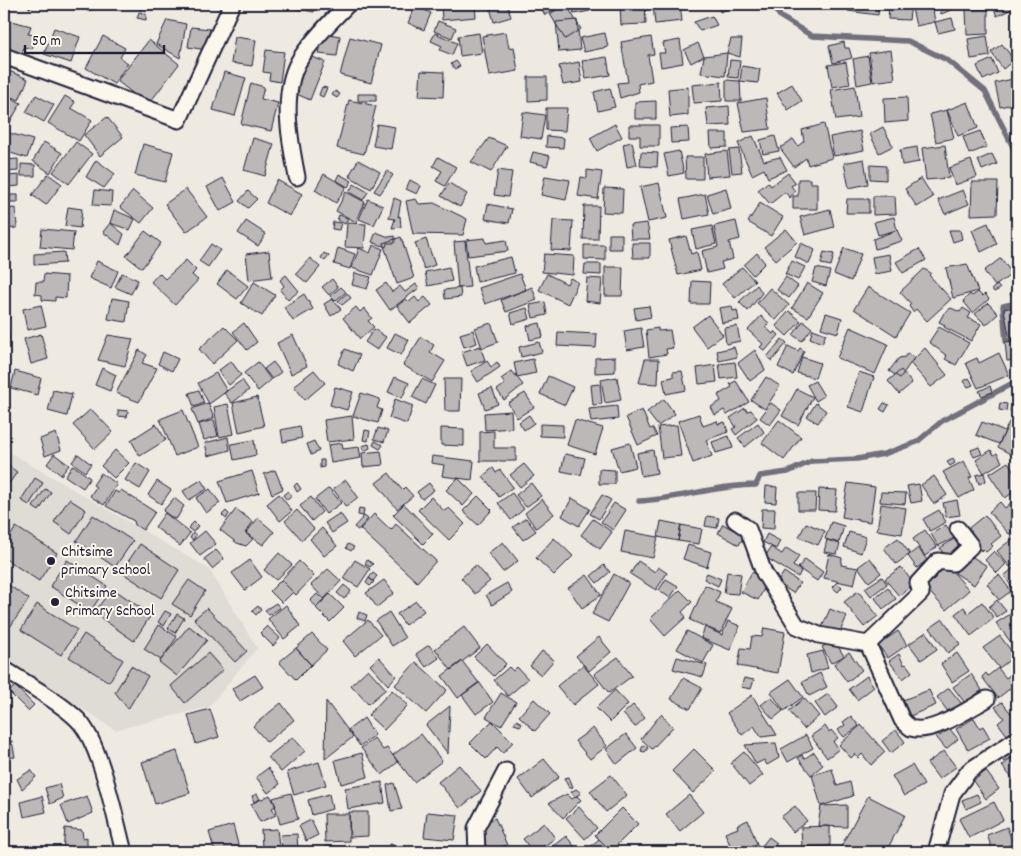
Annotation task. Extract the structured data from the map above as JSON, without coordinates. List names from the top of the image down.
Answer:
{
  "places": ["Chitsime primary school", "Chitsime Primary School"],
  "scale_bar": "50 m"
}
